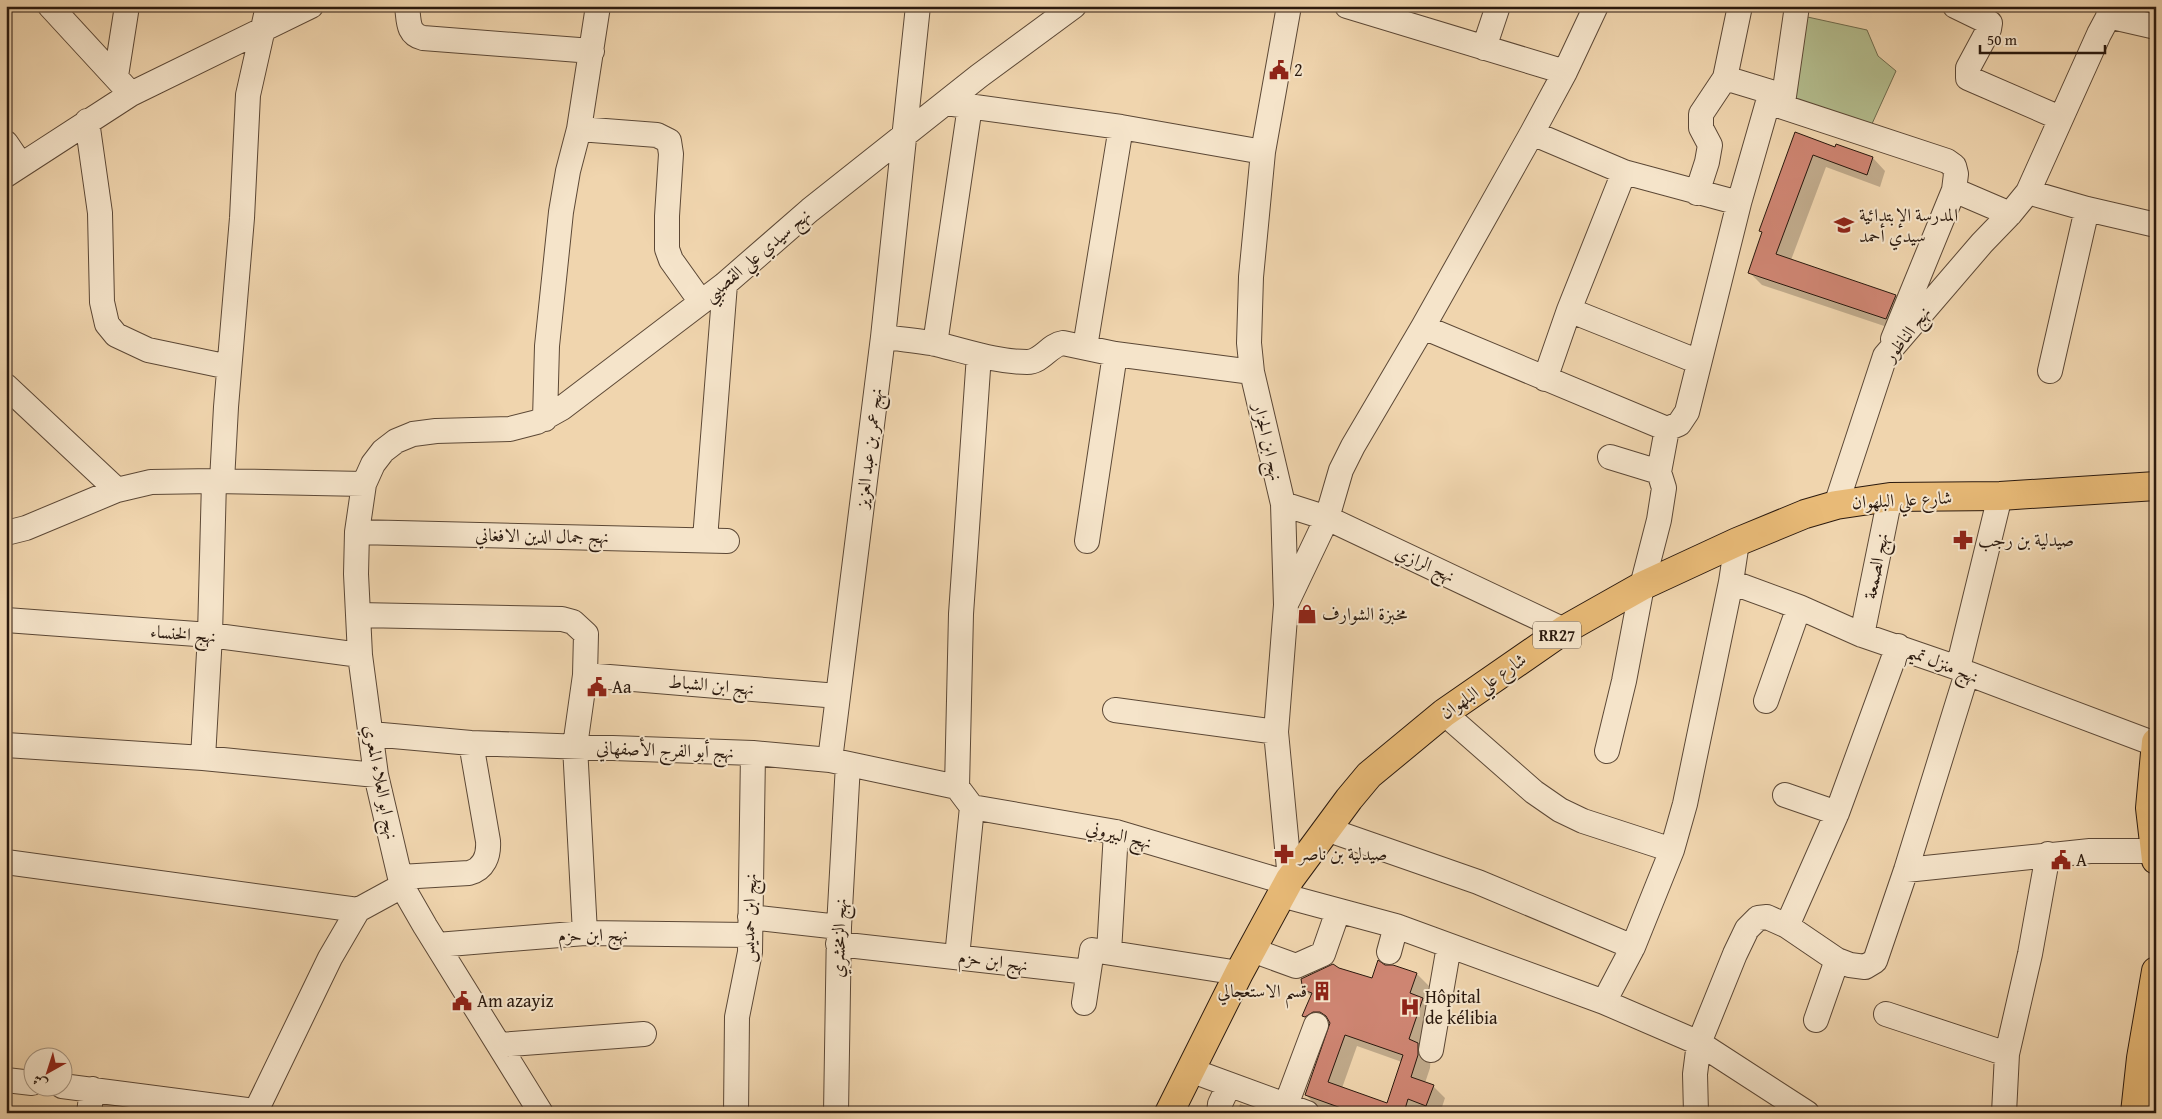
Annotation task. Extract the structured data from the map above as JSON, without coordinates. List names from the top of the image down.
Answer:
{
  "streets": {
    "main road": ["شارع علي البلهوان", "RR27"],
    "street": [
      "نهج سيدي علي القصيبي",
      "نهج الناظور",
      "نهج ابن الجزار",
      "نهج عمر بن عبد العزيز",
      "نهج جمال الدين الافغاني",
      "نهج الرازي",
      "نهج الصمعة",
      "نهج الخنساء",
      "نهج منزل تميم",
      "نهج ابن الشباط",
      "نهج أبو الفرج الأصفهاني",
      "نهج ابو العلاء المعري",
      "نهج البيروني",
      "نهج ابن حمديس",
      "نهج ابن حزم",
      "نهج الزمخشري"
    ]
  },
  "crossings": [
    ["نهج سيدي علي القصيبي", "نهج عمر بن عبد العزيز"],
    ["نهج سيدي علي القصيبي", "نهج جمال الدين الافغاني"],
    ["نهج سيدي علي القصيبي", "نهج ابو العلاء المعري"],
    ["نهج الناظور", "شارع علي البلهوان"],
    ["نهج ابن الجزار", "شارع علي البلهوان"],
    ["نهج ابن الجزار", "نهج الرازي"],
    ["نهج ابن الجزار", "نهج البيروني"],
    ["نهج عمر بن عبد العزيز", "نهج ابن الشباط"],
    ["نهج عمر بن عبد العزيز", "نهج أبو الفرج الأصفهاني"],
    ["نهج عمر بن عبد العزيز", "نهج الزمخشري"],
    ["شارع علي البلهوان", "نهج الرازي"],
    ["شارع علي البلهوان", "نهج الصمعة"],
    ["شارع علي البلهوان", "نهج البيروني"],
    ["نهج جمال الدين الافغاني", "نهج ابو العلاء المعري"],
    ["نهج الصمعة", "نهج منزل تميم"],
    ["نهج الخنساء", "نهج ابو العلاء المعري"],
    ["نهج أبو الفرج الأصفهاني", "نهج ابو العلاء المعري"],
    ["نهج أبو الفرج الأصفهاني", "نهج ابن حمديس"],
    ["نهج أبو الفرج الأصفهاني", "نهج الزمخشري"],
    ["نهج ابو العلاء المعري", "نهج ابن حزم"],
    ["نهج ابن حمديس", "نهج ابن حزم"],
    ["نهج ابن حزم", "نهج الزمخشري"]
  ],
  "places": {
    "public building": [
      "2",
      "Aa",
      "A",
      "Am azayiz"
    ],
    "school or university": ["المدرسة الإبتدائية سيدي أحمد"],
    "pharmacy": ["صيدلية بن رجب", "صيدلية بن ناصر"],
    "shop": ["مخبزة الشوارف"],
    "building": ["قسم الاستعجالي"],
    "hospital": ["Hôpital de kélibia"]
  },
  "scale_bar": "50 m",
  "north": "bottom left"
}
